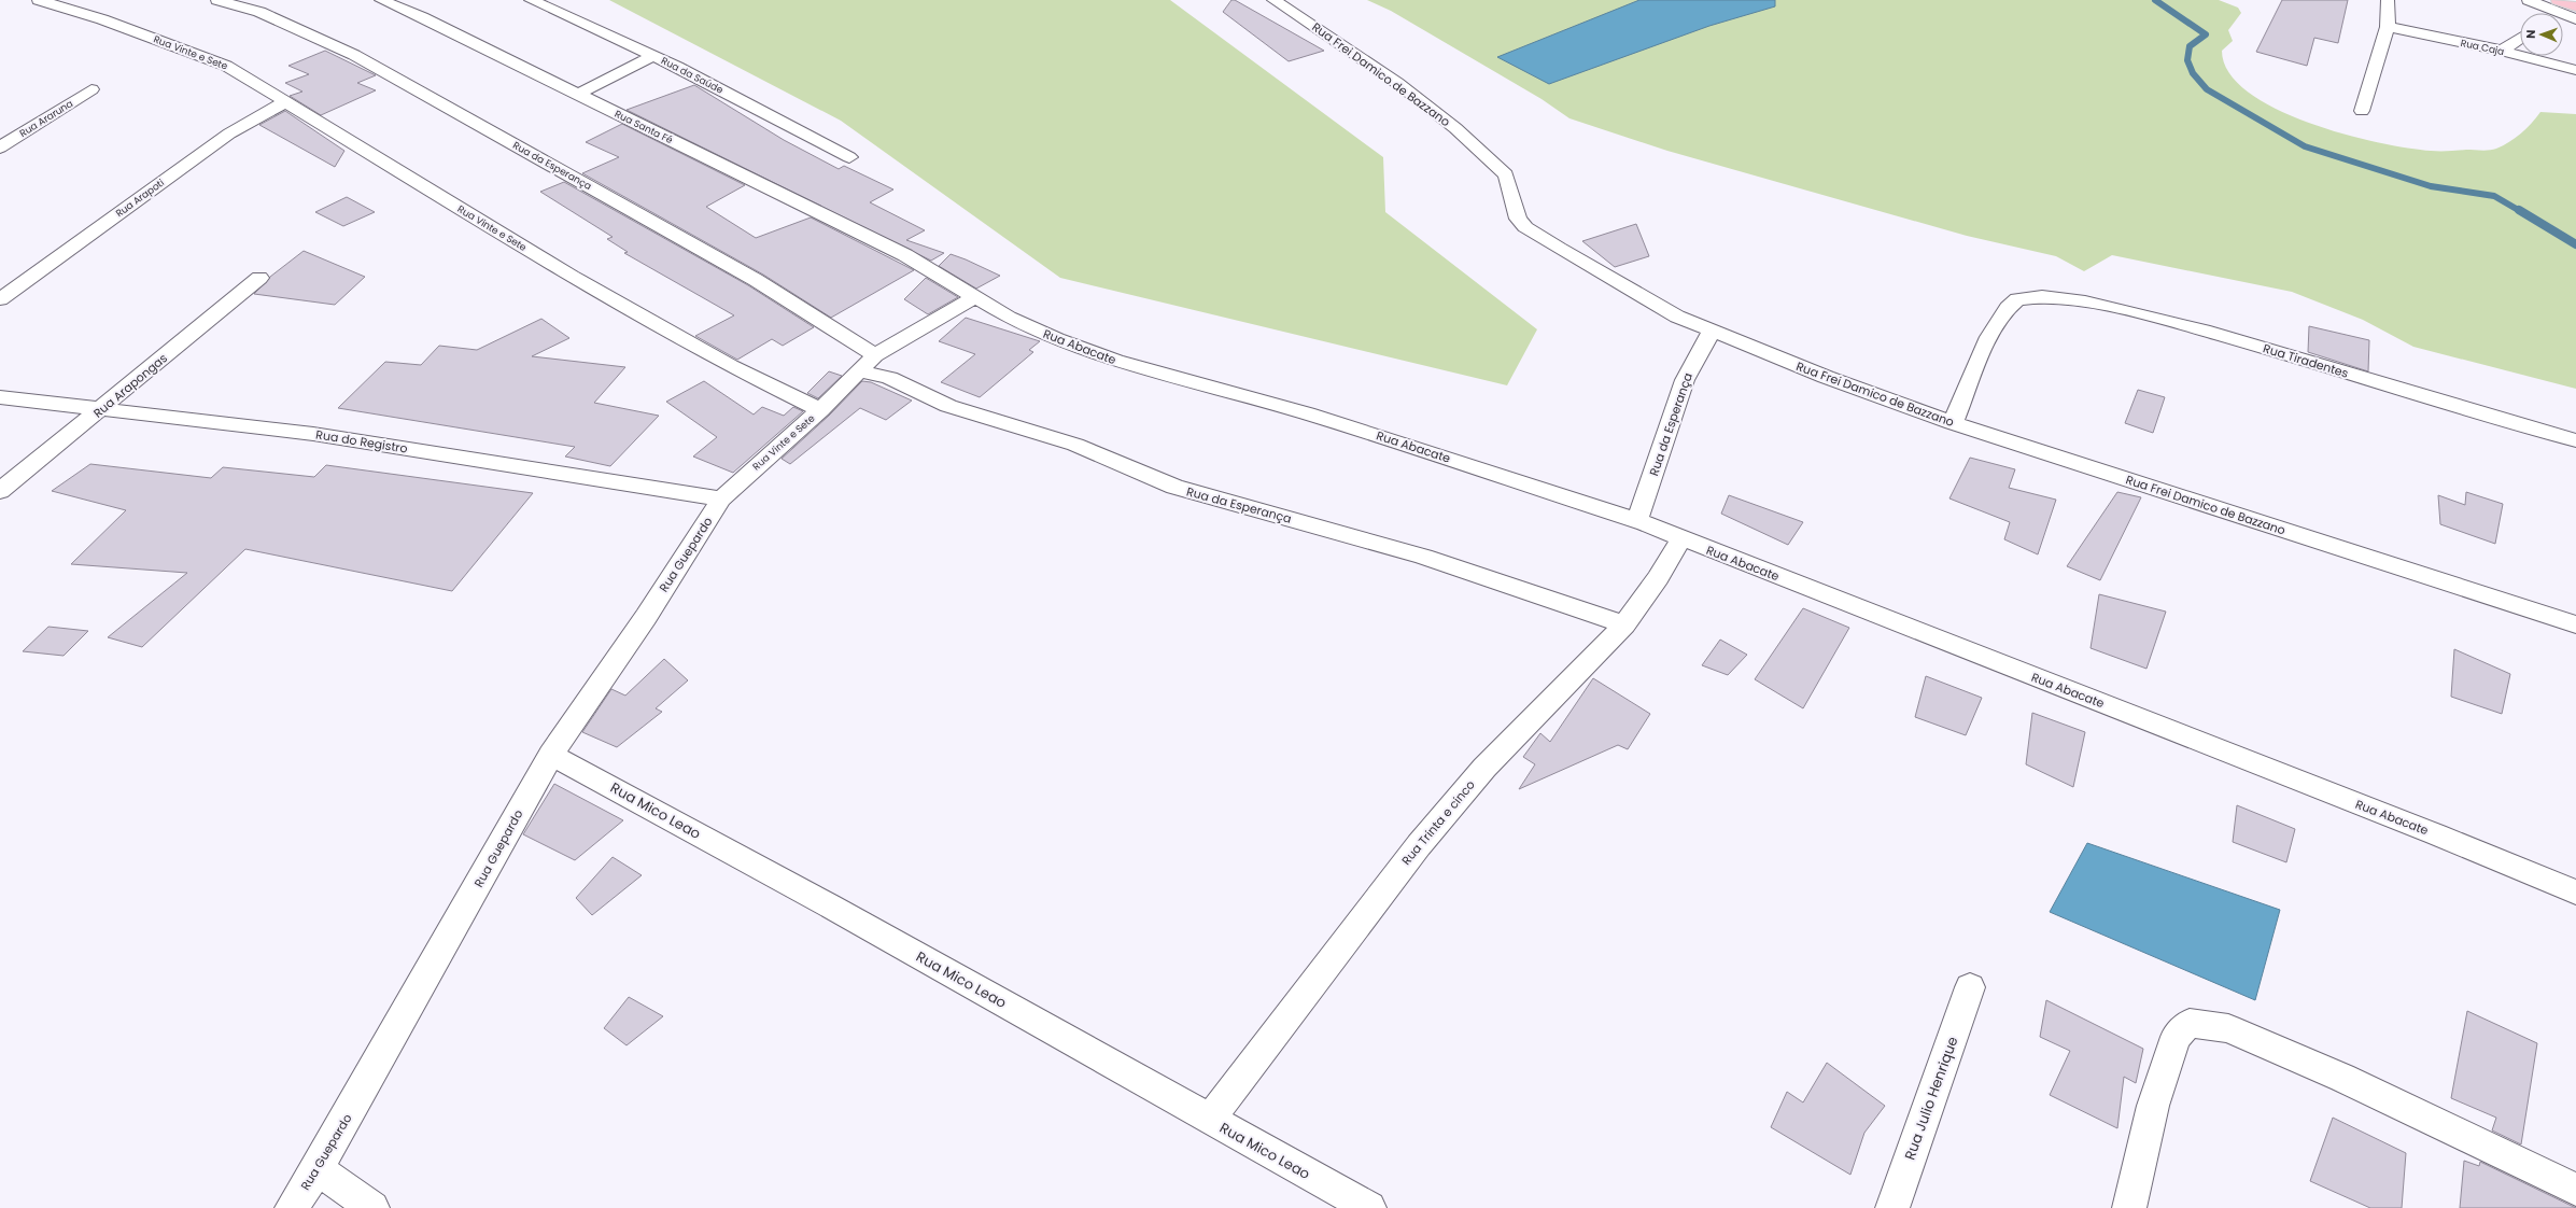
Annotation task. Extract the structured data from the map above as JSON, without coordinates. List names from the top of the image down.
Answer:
{
  "streets": {
    "street": [
      "Rua Caja",
      "Rua Vinte e Sete",
      "Rua Frei Damico de Bazzano",
      "Rua da Saúde",
      "Rua Araruna",
      "Rua Santa Fé",
      "Rua da Esperança",
      "Rua Arapoti",
      "Rua Abacate",
      "Rua Tiradentes",
      "Rua Arapongas",
      "Rua do Registro",
      "Rua Guepardo",
      "Rua Mico Leao",
      "Rua Trinta e cinco",
      "Rua Julio Henrique"
    ]
  },
  "crossings": [
    ["Rua Vinte e Sete", "Rua Arapoti"],
    ["Rua Vinte e Sete", "Rua do Registro"],
    ["Rua Vinte e Sete", "Rua Guepardo"],
    ["Rua Frei Damico de Bazzano", "Rua da Esperança"],
    ["Rua Frei Damico de Bazzano", "Rua Tiradentes"],
    ["Rua Santa Fé", "Rua Abacate"],
    ["Rua da Esperança", "Rua Abacate"],
    ["Rua da Esperança", "Rua Trinta e cinco"],
    ["Rua Abacate", "Rua Trinta e cinco"],
    ["Rua Arapongas", "Rua do Registro"],
    ["Rua do Registro", "Rua Guepardo"],
    ["Rua Guepardo", "Rua Mico Leao"],
    ["Rua Mico Leao", "Rua Trinta e cinco"]
  ],
  "north": "left"
}
